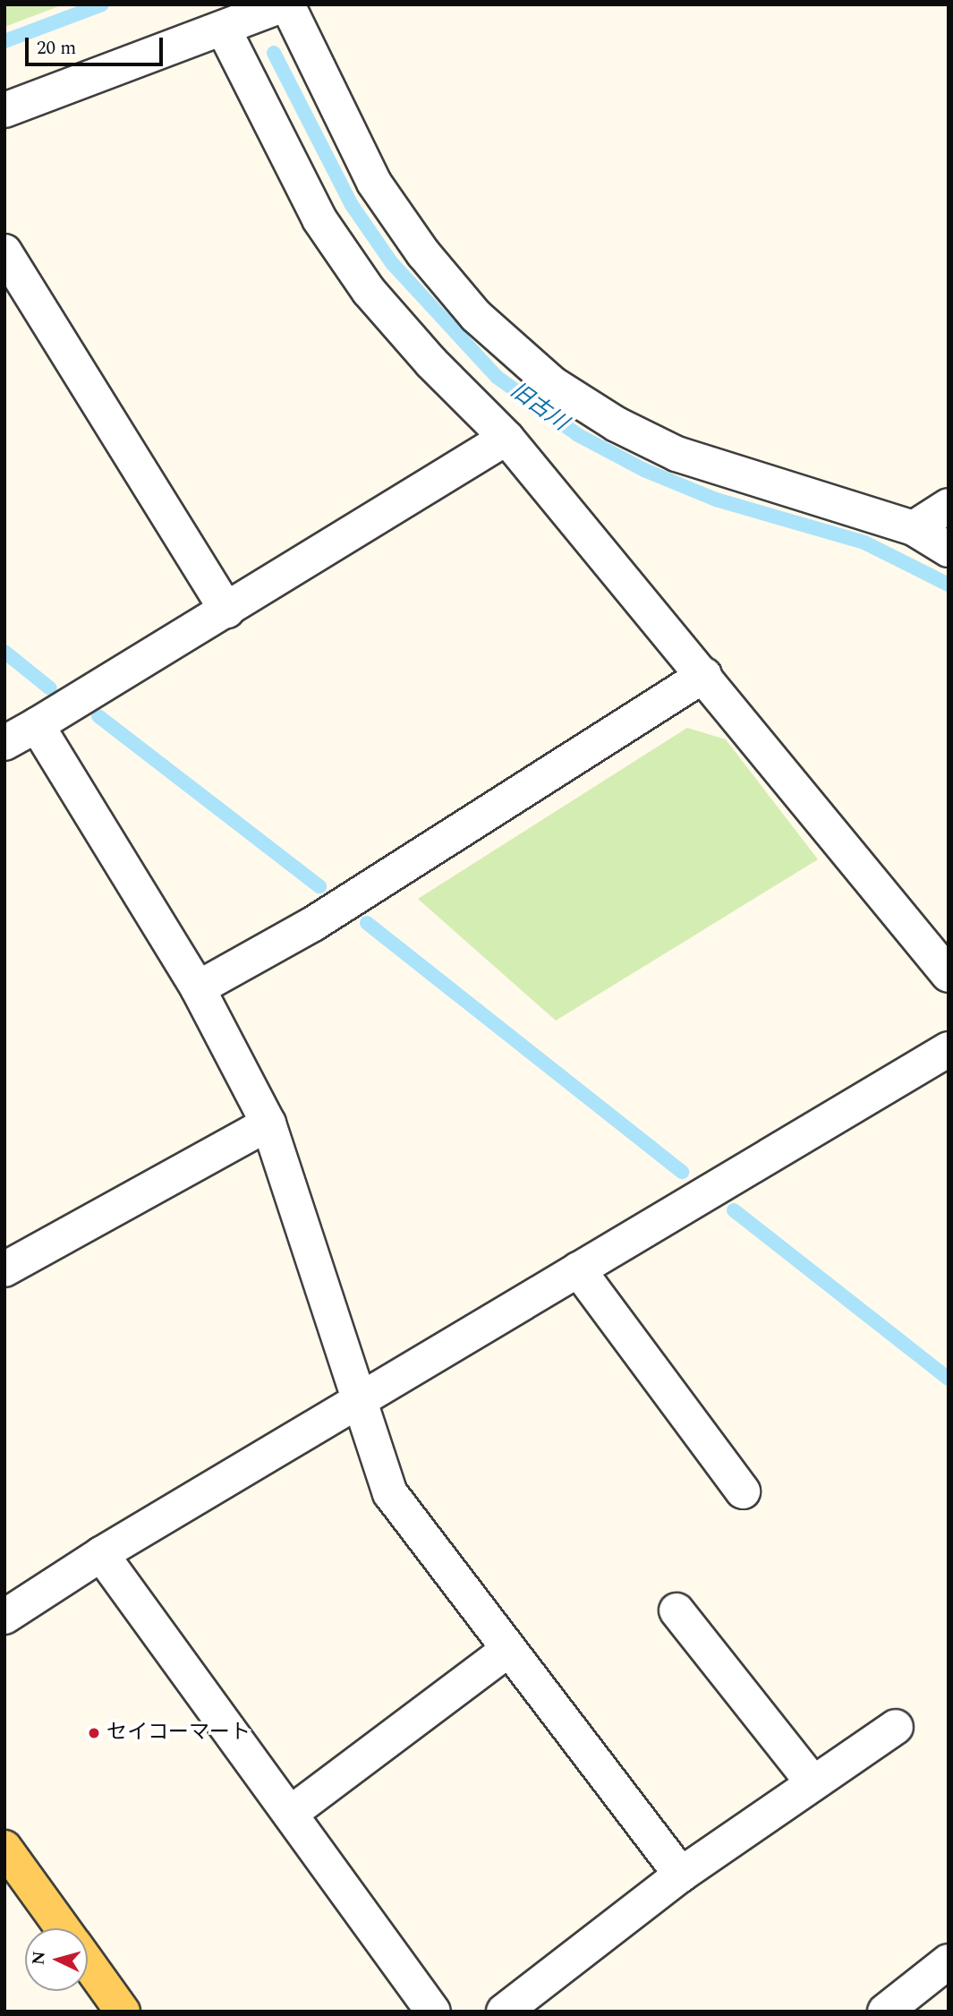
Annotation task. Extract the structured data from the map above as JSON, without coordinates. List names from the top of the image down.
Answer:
{
  "water": ["旧古川"],
  "places": ["セイコーマート"],
  "scale_bar": "20 m",
  "north": "left"
}
